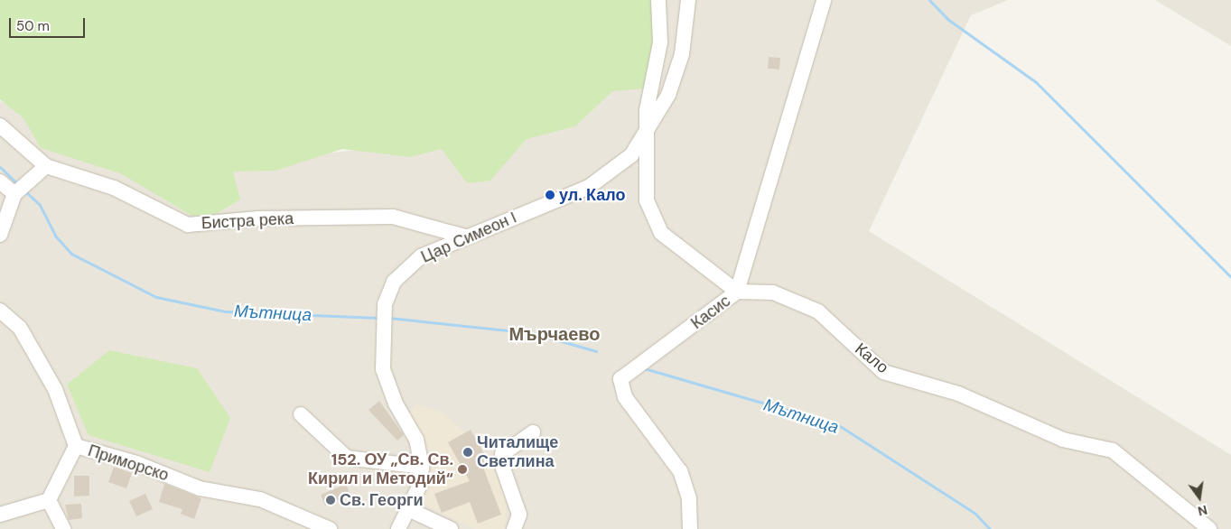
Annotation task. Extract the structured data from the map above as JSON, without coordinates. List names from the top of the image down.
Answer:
{
  "streets": {
    "street": [
      "Бистра река",
      "Цар Симеон I",
      "Касис",
      "Кало",
      "Приморско"
    ]
  },
  "crossings": [
    ["Бистра река", "Цар Симеон I"],
    ["Касис", "Кало"]
  ],
  "districts": ["Мърчаево"],
  "water": ["Мътница"],
  "places": [
    "ул. Кало",
    "Читалище Светлина",
    "152. ОУ „Св. Св. Кирил и Методий“",
    "Св. Георги"
  ],
  "scale_bar": "50 m",
  "north": "bottom"
}
